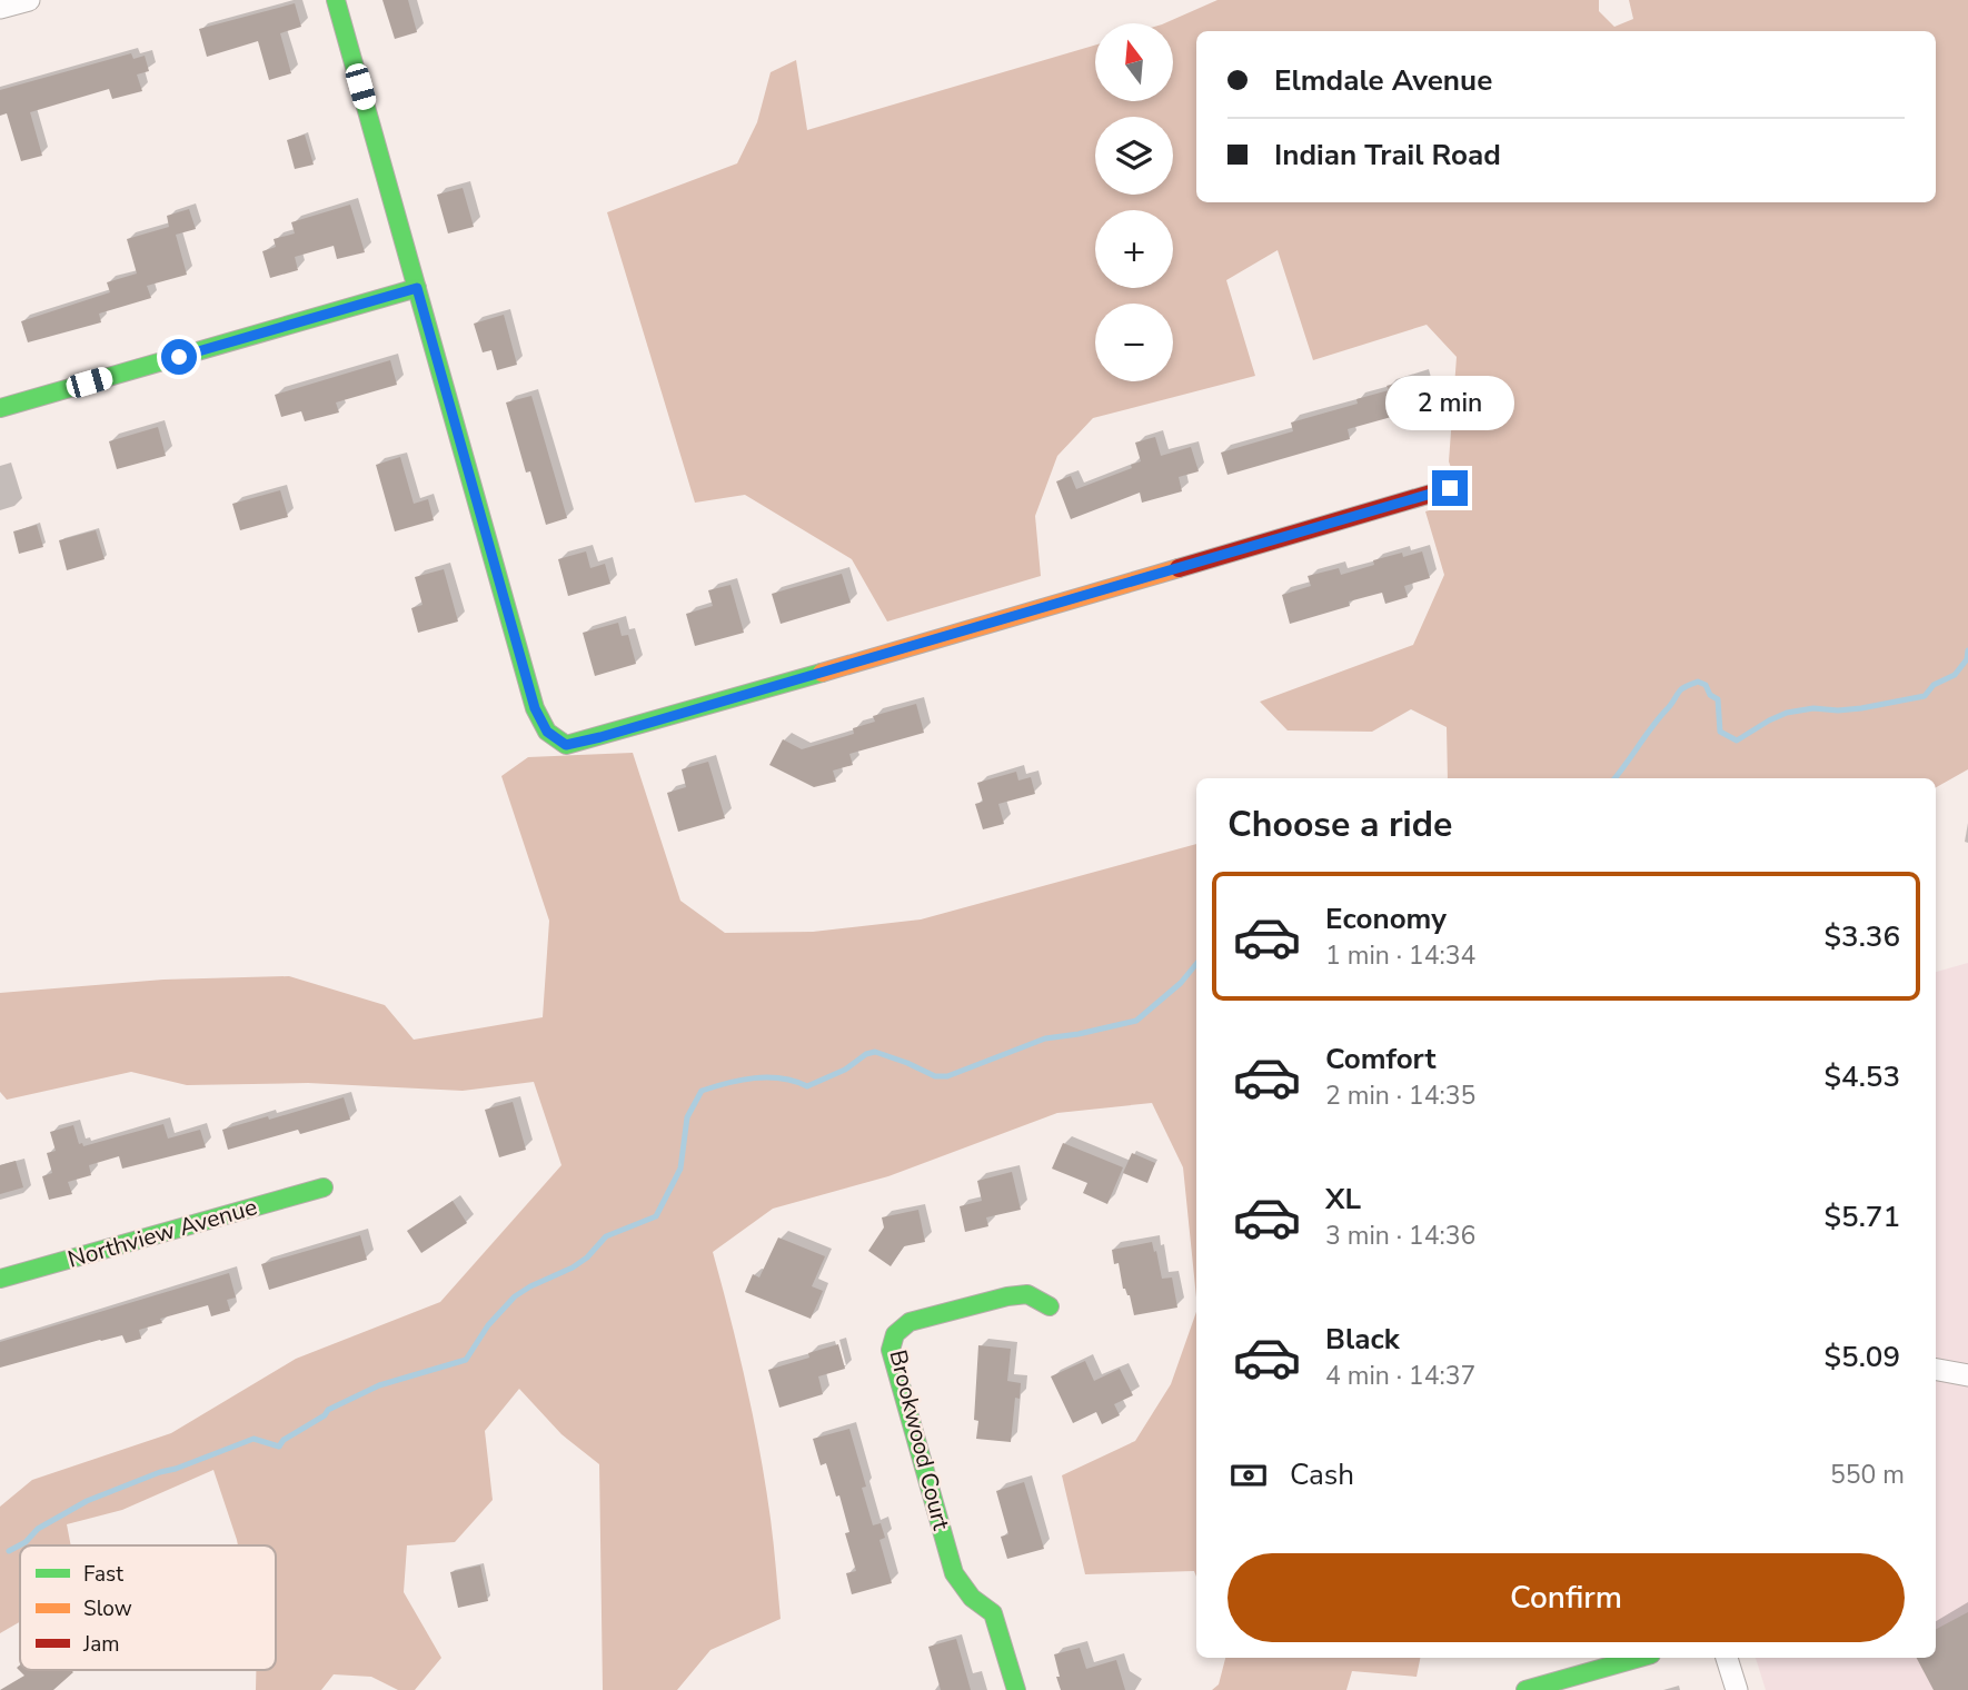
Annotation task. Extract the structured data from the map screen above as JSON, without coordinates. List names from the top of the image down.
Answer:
{
  "streets": {
    "street": ["Northview Avenue", "Brookwood Court"]
  },
  "legend": ["Fast", "Slow", "Jam"],
  "north": "top",
  "page": {
    "map_buttons": ["+", "−"],
    "banner": ["Elmdale Avenue", "Indian Trail Road"],
    "bubble": "2 min",
    "heading": "Choose a ride",
    "list": [
      {
        "name": "Economy",
        "note": "1 min · 14:34",
        "value": "$3.36"
      },
      {
        "name": "Comfort",
        "note": "2 min · 14:35",
        "value": "$4.53"
      },
      {
        "name": "XL",
        "note": "3 min · 14:36",
        "value": "$5.71"
      },
      {
        "name": "Black",
        "note": "4 min · 14:37",
        "value": "$5.09"
      }
    ],
    "pay": ["Cash", "550 m"],
    "buttons": "Confirm"
  }
}
